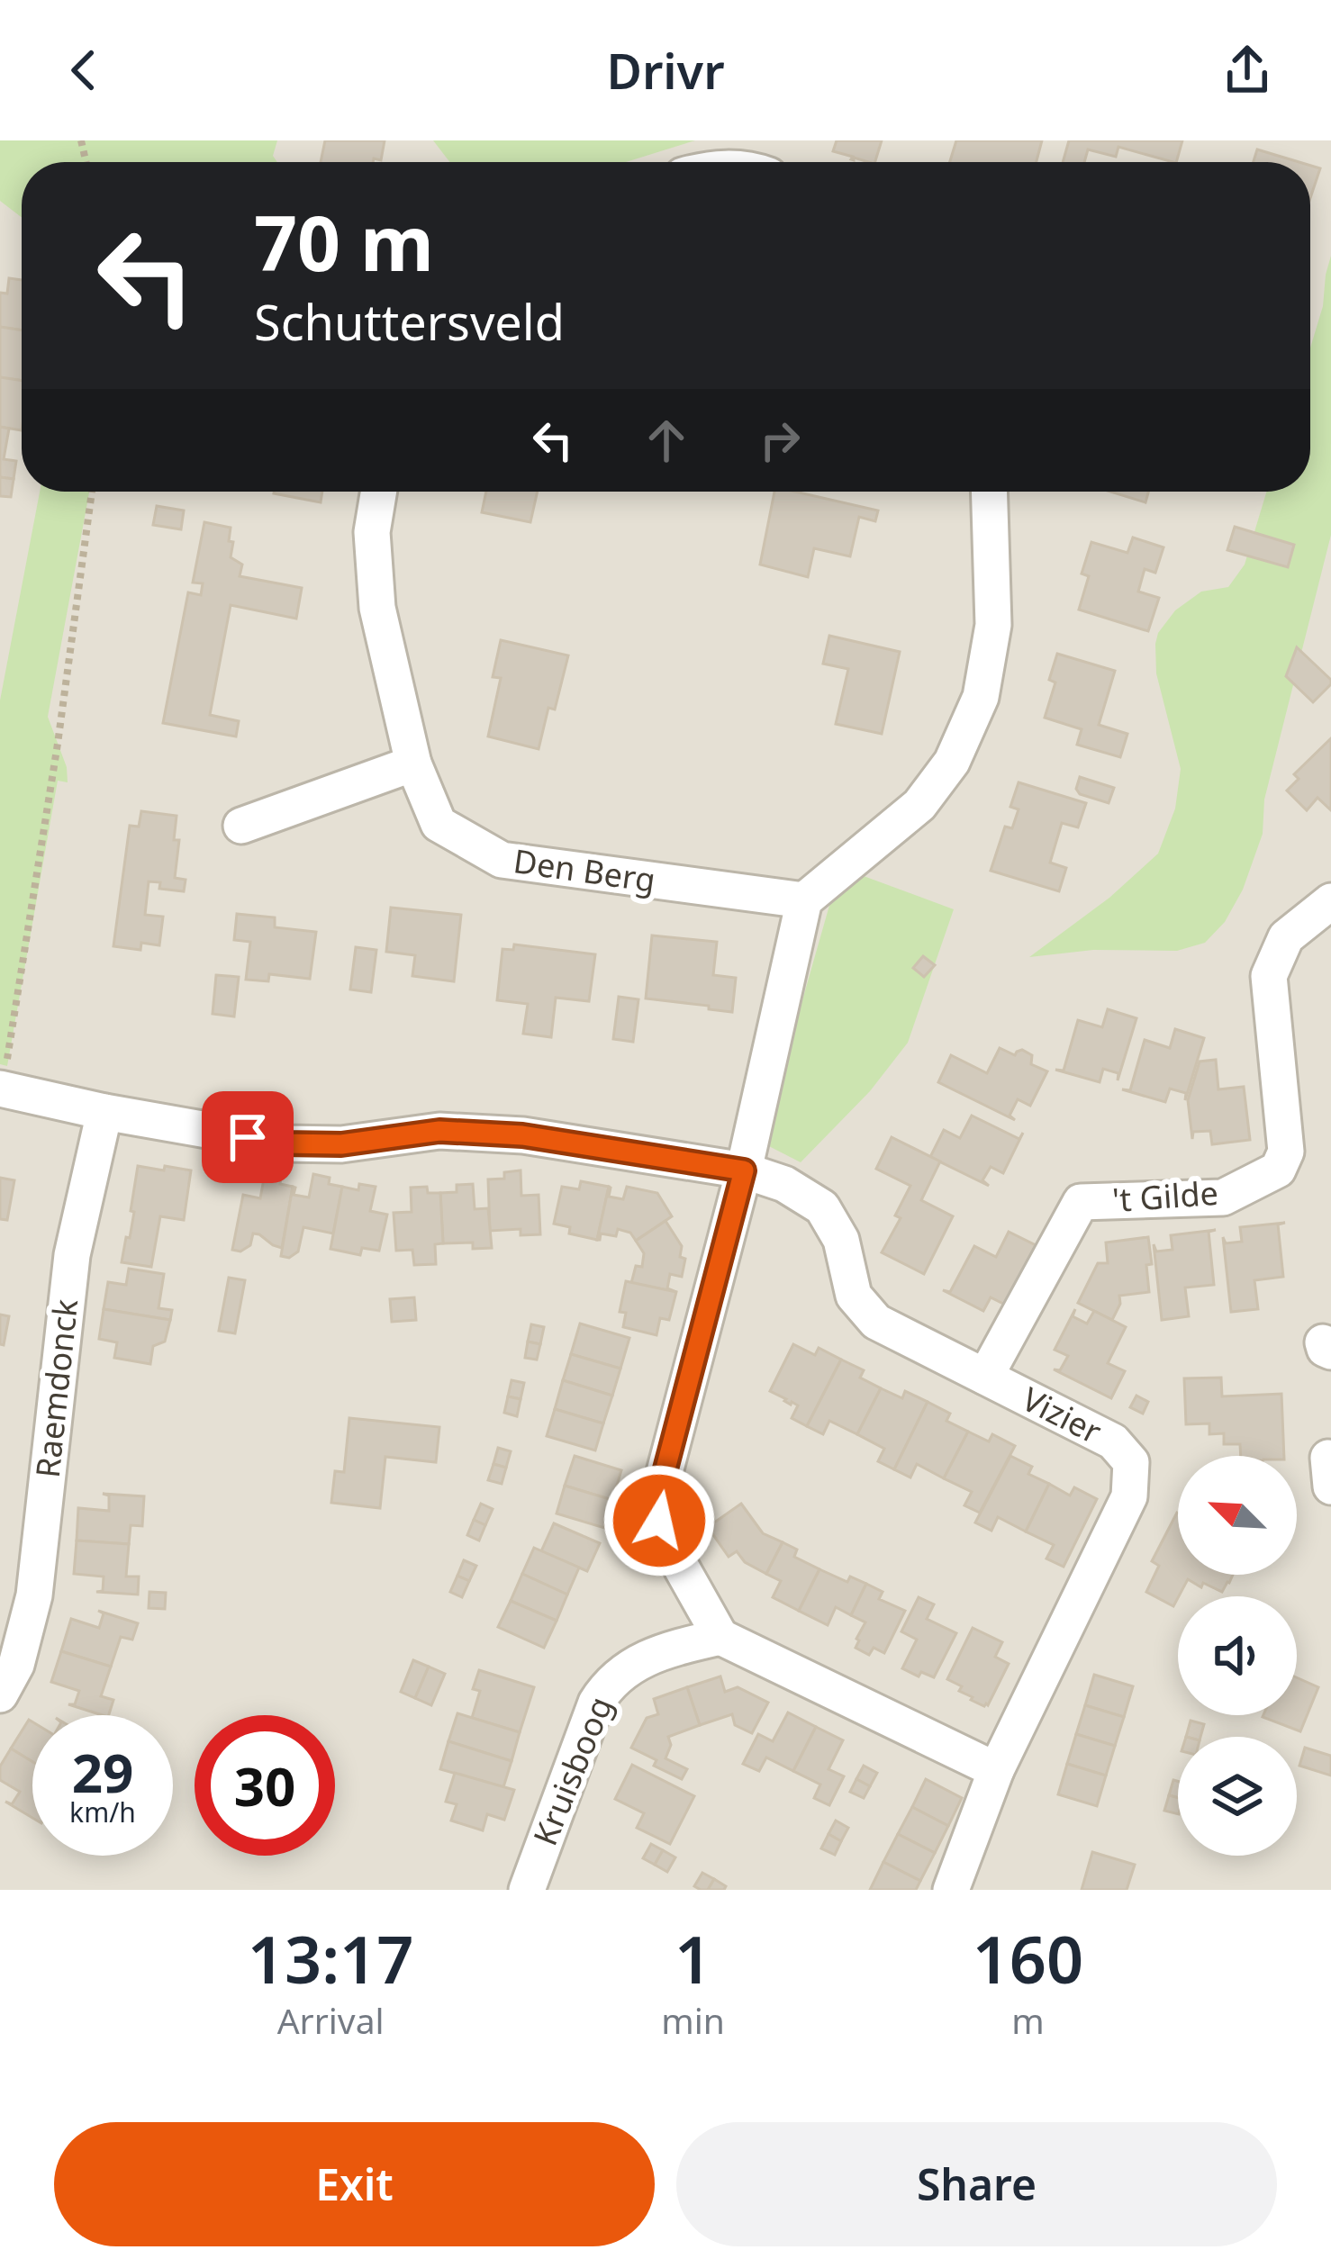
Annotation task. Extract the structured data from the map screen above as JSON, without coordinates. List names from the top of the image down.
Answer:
{
  "streets": {
    "street": [
      "Den Berg",
      "'t Gilde",
      "Raemdonck",
      "Vizier",
      "Kruisboog"
    ]
  },
  "crossings": [
    ["'t Gilde", "Vizier"],
    ["Raemdonck", "Vizier"]
  ],
  "north": "top left",
  "page": {
    "header": "Drivr",
    "turn": ["70 m", "Schuttersveld"],
    "speed": "29 km/h",
    "limit": "30",
    "eta": [
      "13:17",
      "Arrival",
      "1",
      "min",
      "160",
      "m"
    ],
    "buttons": ["Exit", "Share"]
  }
}
